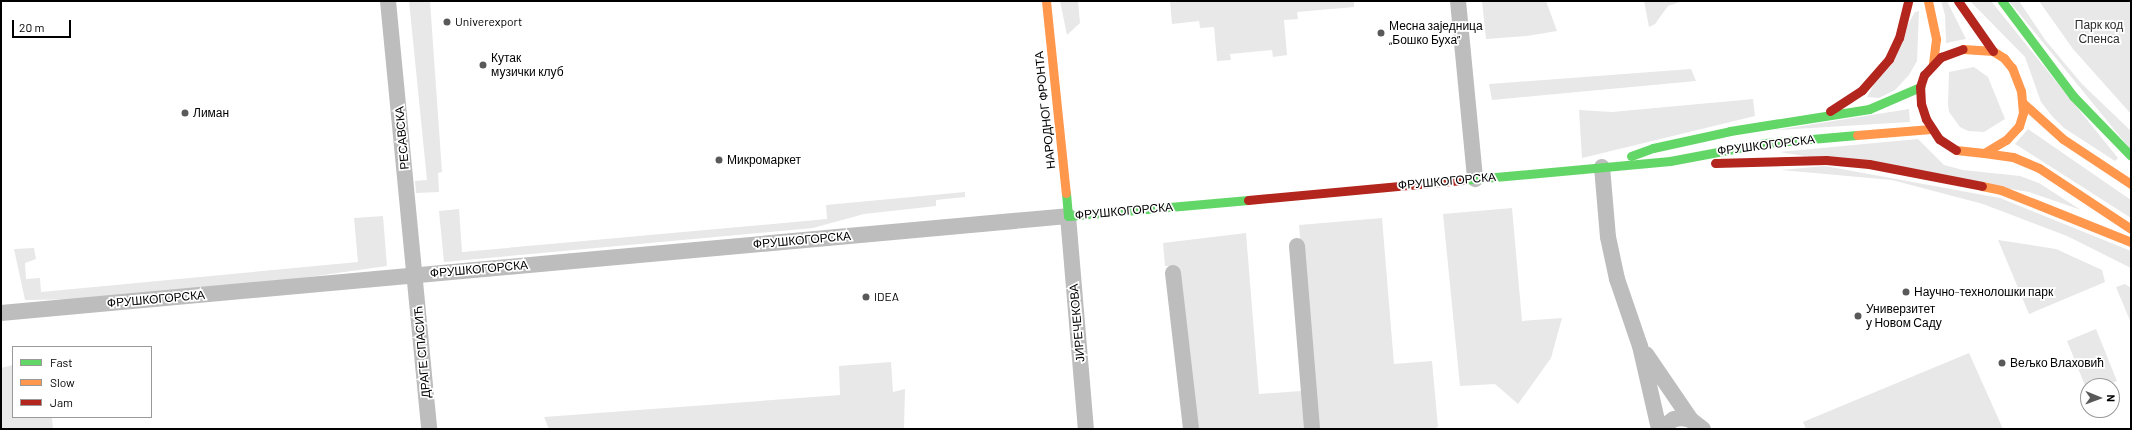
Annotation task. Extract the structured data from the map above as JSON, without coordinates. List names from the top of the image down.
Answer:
{
  "streets": {
    "main road": ["НАРОДНОГ ФРОНТА", "ФРУШКОГОРСКА"],
    "street": ["РЕСАВСКА", "ЈИРЕЧЕКОВА", "ДРАГЕ СПАСИЋ"]
  },
  "crossings": [
    ["НАРОДНОГ ФРОНТА", "ФРУШКОГОРСКА"],
    ["НАРОДНОГ ФРОНТА", "ЈИРЕЧЕКОВА"],
    ["РЕСАВСКА", "ФРУШКОГОРСКА"],
    ["РЕСАВСКА", "ДРАГЕ СПАСИЋ"],
    ["ФРУШКОГОРСКА", "ЈИРЕЧЕКОВА"],
    ["ФРУШКОГОРСКА", "ДРАГЕ СПАСИЋ"]
  ],
  "parks": ["Парк код Спенса"],
  "places": [
    "Univerexport",
    "Месна заједница „Бошко Буха”",
    "Кутак музички клуб",
    "Лиман",
    "Микромаркет",
    "Научно-технолошки парк",
    "IDEA",
    "Универзитет у Новом Саду",
    "Вељко Влаховић"
  ],
  "legend": ["Fast", "Slow", "Jam"],
  "scale_bar": "20 m",
  "north": "right"
}
